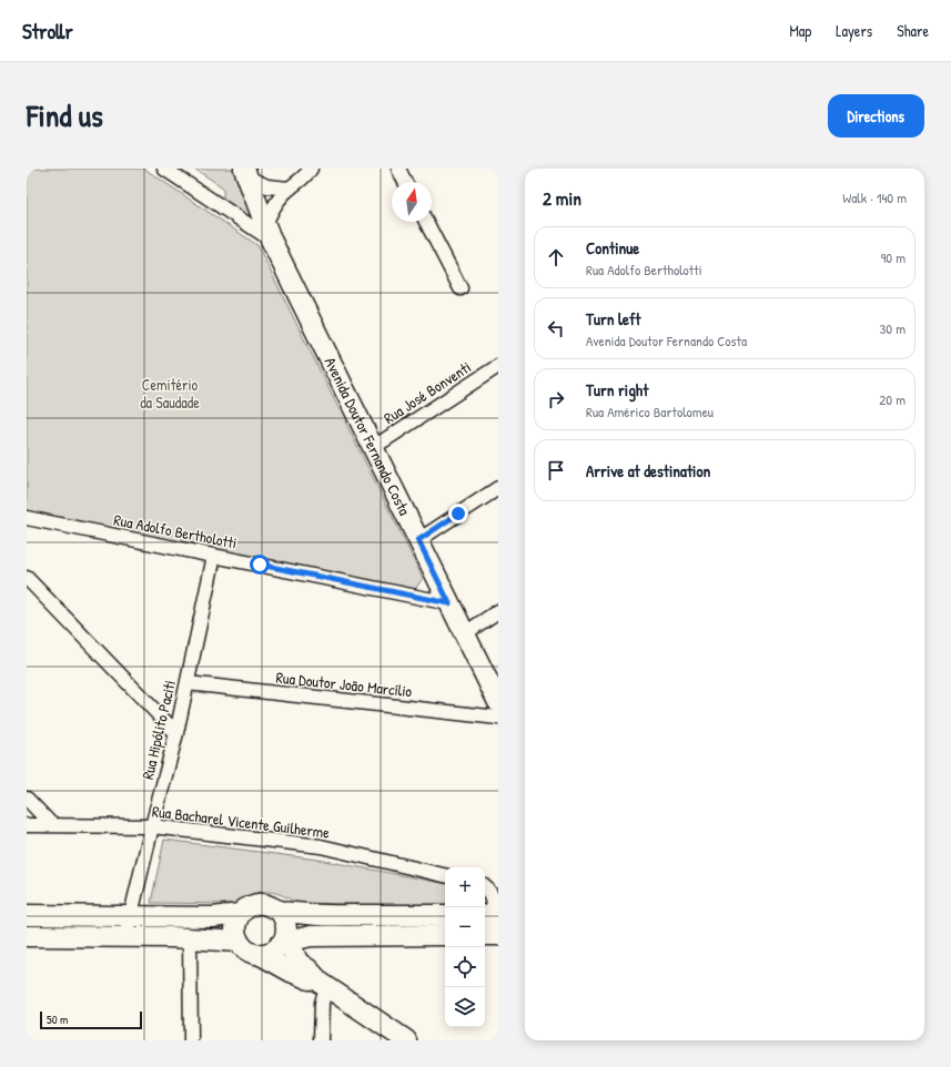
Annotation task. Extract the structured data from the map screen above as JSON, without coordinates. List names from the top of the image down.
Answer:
{
  "streets": {
    "main road": ["Avenida Doutor Fernando Costa"],
    "street": [
      "Rua José Bonventi",
      "Rua Adolfo Bertholotti",
      "Rua Doutor João Marcílio",
      "Rua Hipólito Paciti",
      "Rua Bacharel Vicente Guilherme"
    ]
  },
  "crossings": [
    ["Rua José Bonventi", "Avenida Doutor Fernando Costa"],
    ["Avenida Doutor Fernando Costa", "Rua Adolfo Bertholotti"],
    ["Rua Adolfo Bertholotti", "Rua Hipólito Paciti"],
    ["Rua Doutor João Marcílio", "Rua Hipólito Paciti"],
    ["Rua Hipólito Paciti", "Rua Bacharel Vicente Guilherme"]
  ],
  "parks": ["Cemitério da Saudade"],
  "scale_bar": "50 m",
  "north": "top",
  "page": {
    "header": "Strollr",
    "nav": ["Map", "Layers", "Share"],
    "title": "Find us",
    "buttons": "Directions",
    "heading": ["2 min", "Walk · 140 m"],
    "list": [
      ["Continue", "Rua Adolfo Bertholotti", "90 m"],
      ["Turn left", "Avenida Doutor Fernando Costa", "30 m"],
      ["Turn right", "Rua Américo Bartolomeu", "20 m"],
      "Arrive at destination"
    ],
    "map_buttons": ["+", "−"],
    "scale": "50 m"
  }
}
